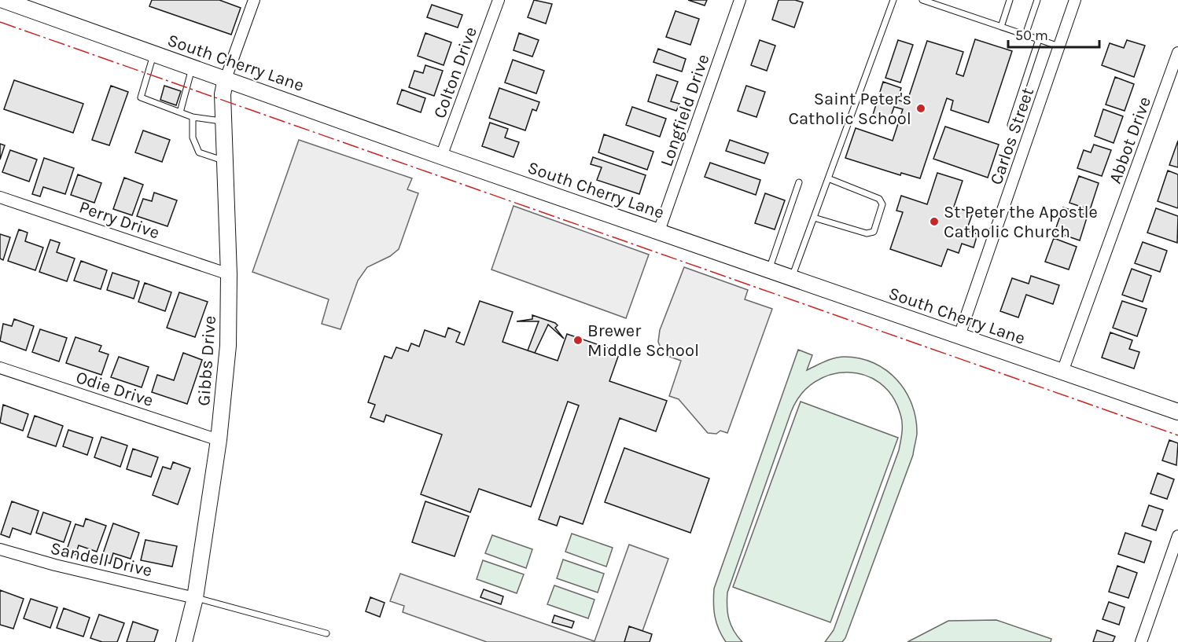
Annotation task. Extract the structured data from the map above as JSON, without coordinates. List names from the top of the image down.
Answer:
{
  "streets": {
    "street": [
      "South Cherry Lane",
      "Colton Drive",
      "Longfield Drive",
      "Carlos Street",
      "Abbot Drive",
      "Perry Drive",
      "Gibbs Drive",
      "Odie Drive",
      "Sandell Drive"
    ]
  },
  "crossings": [
    ["South Cherry Lane", "Colton Drive"],
    ["South Cherry Lane", "Longfield Drive"],
    ["South Cherry Lane", "Carlos Street"],
    ["South Cherry Lane", "Abbot Drive"],
    ["South Cherry Lane", "Gibbs Drive"],
    ["Perry Drive", "Gibbs Drive"],
    ["Gibbs Drive", "Odie Drive"],
    ["Gibbs Drive", "Sandell Drive"]
  ],
  "places": ["Saint Peter's Catholic School", "St Peter the Apostle Catholic Church", "Brewer Middle School"],
  "scale_bar": "50 m"
}
